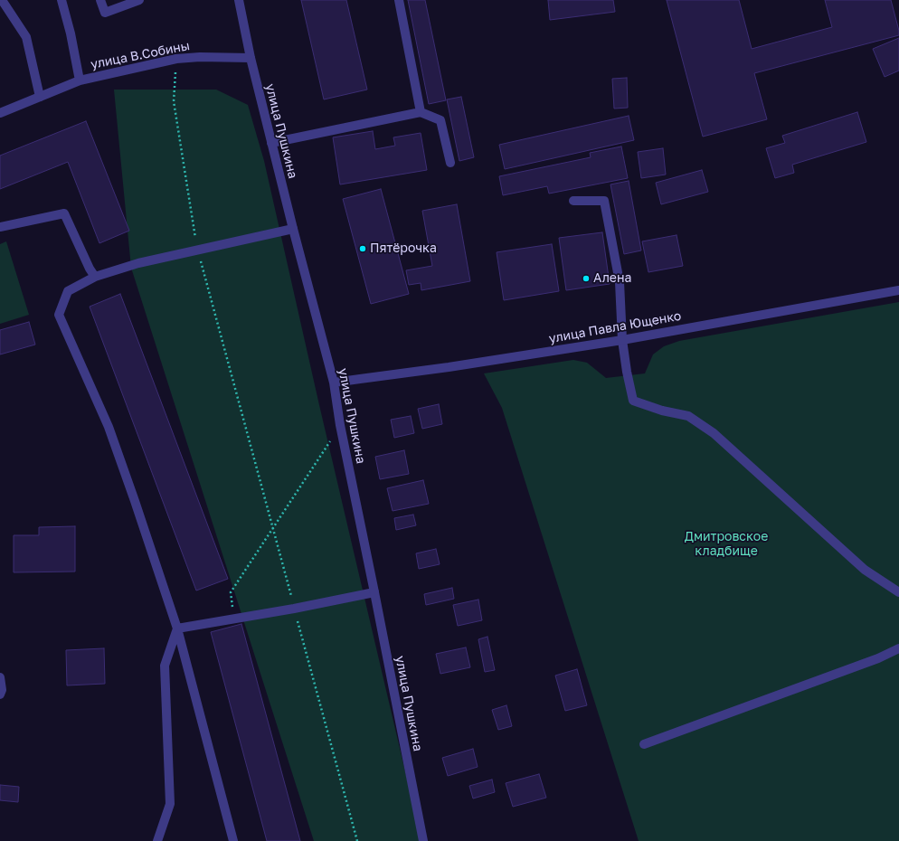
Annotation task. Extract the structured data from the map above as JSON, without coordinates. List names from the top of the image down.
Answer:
{
  "streets": {
    "street": ["улица В.Собины", "улица Пушкина", "улица Павла Ющенко"]
  },
  "crossings": [
    ["улица В.Собины", "улица Пушкина"],
    ["улица Пушкина", "улица Павла Ющенко"]
  ],
  "parks": ["Дмитровское кладбище"],
  "places": ["Пятёрочка", "Алена"]
}
